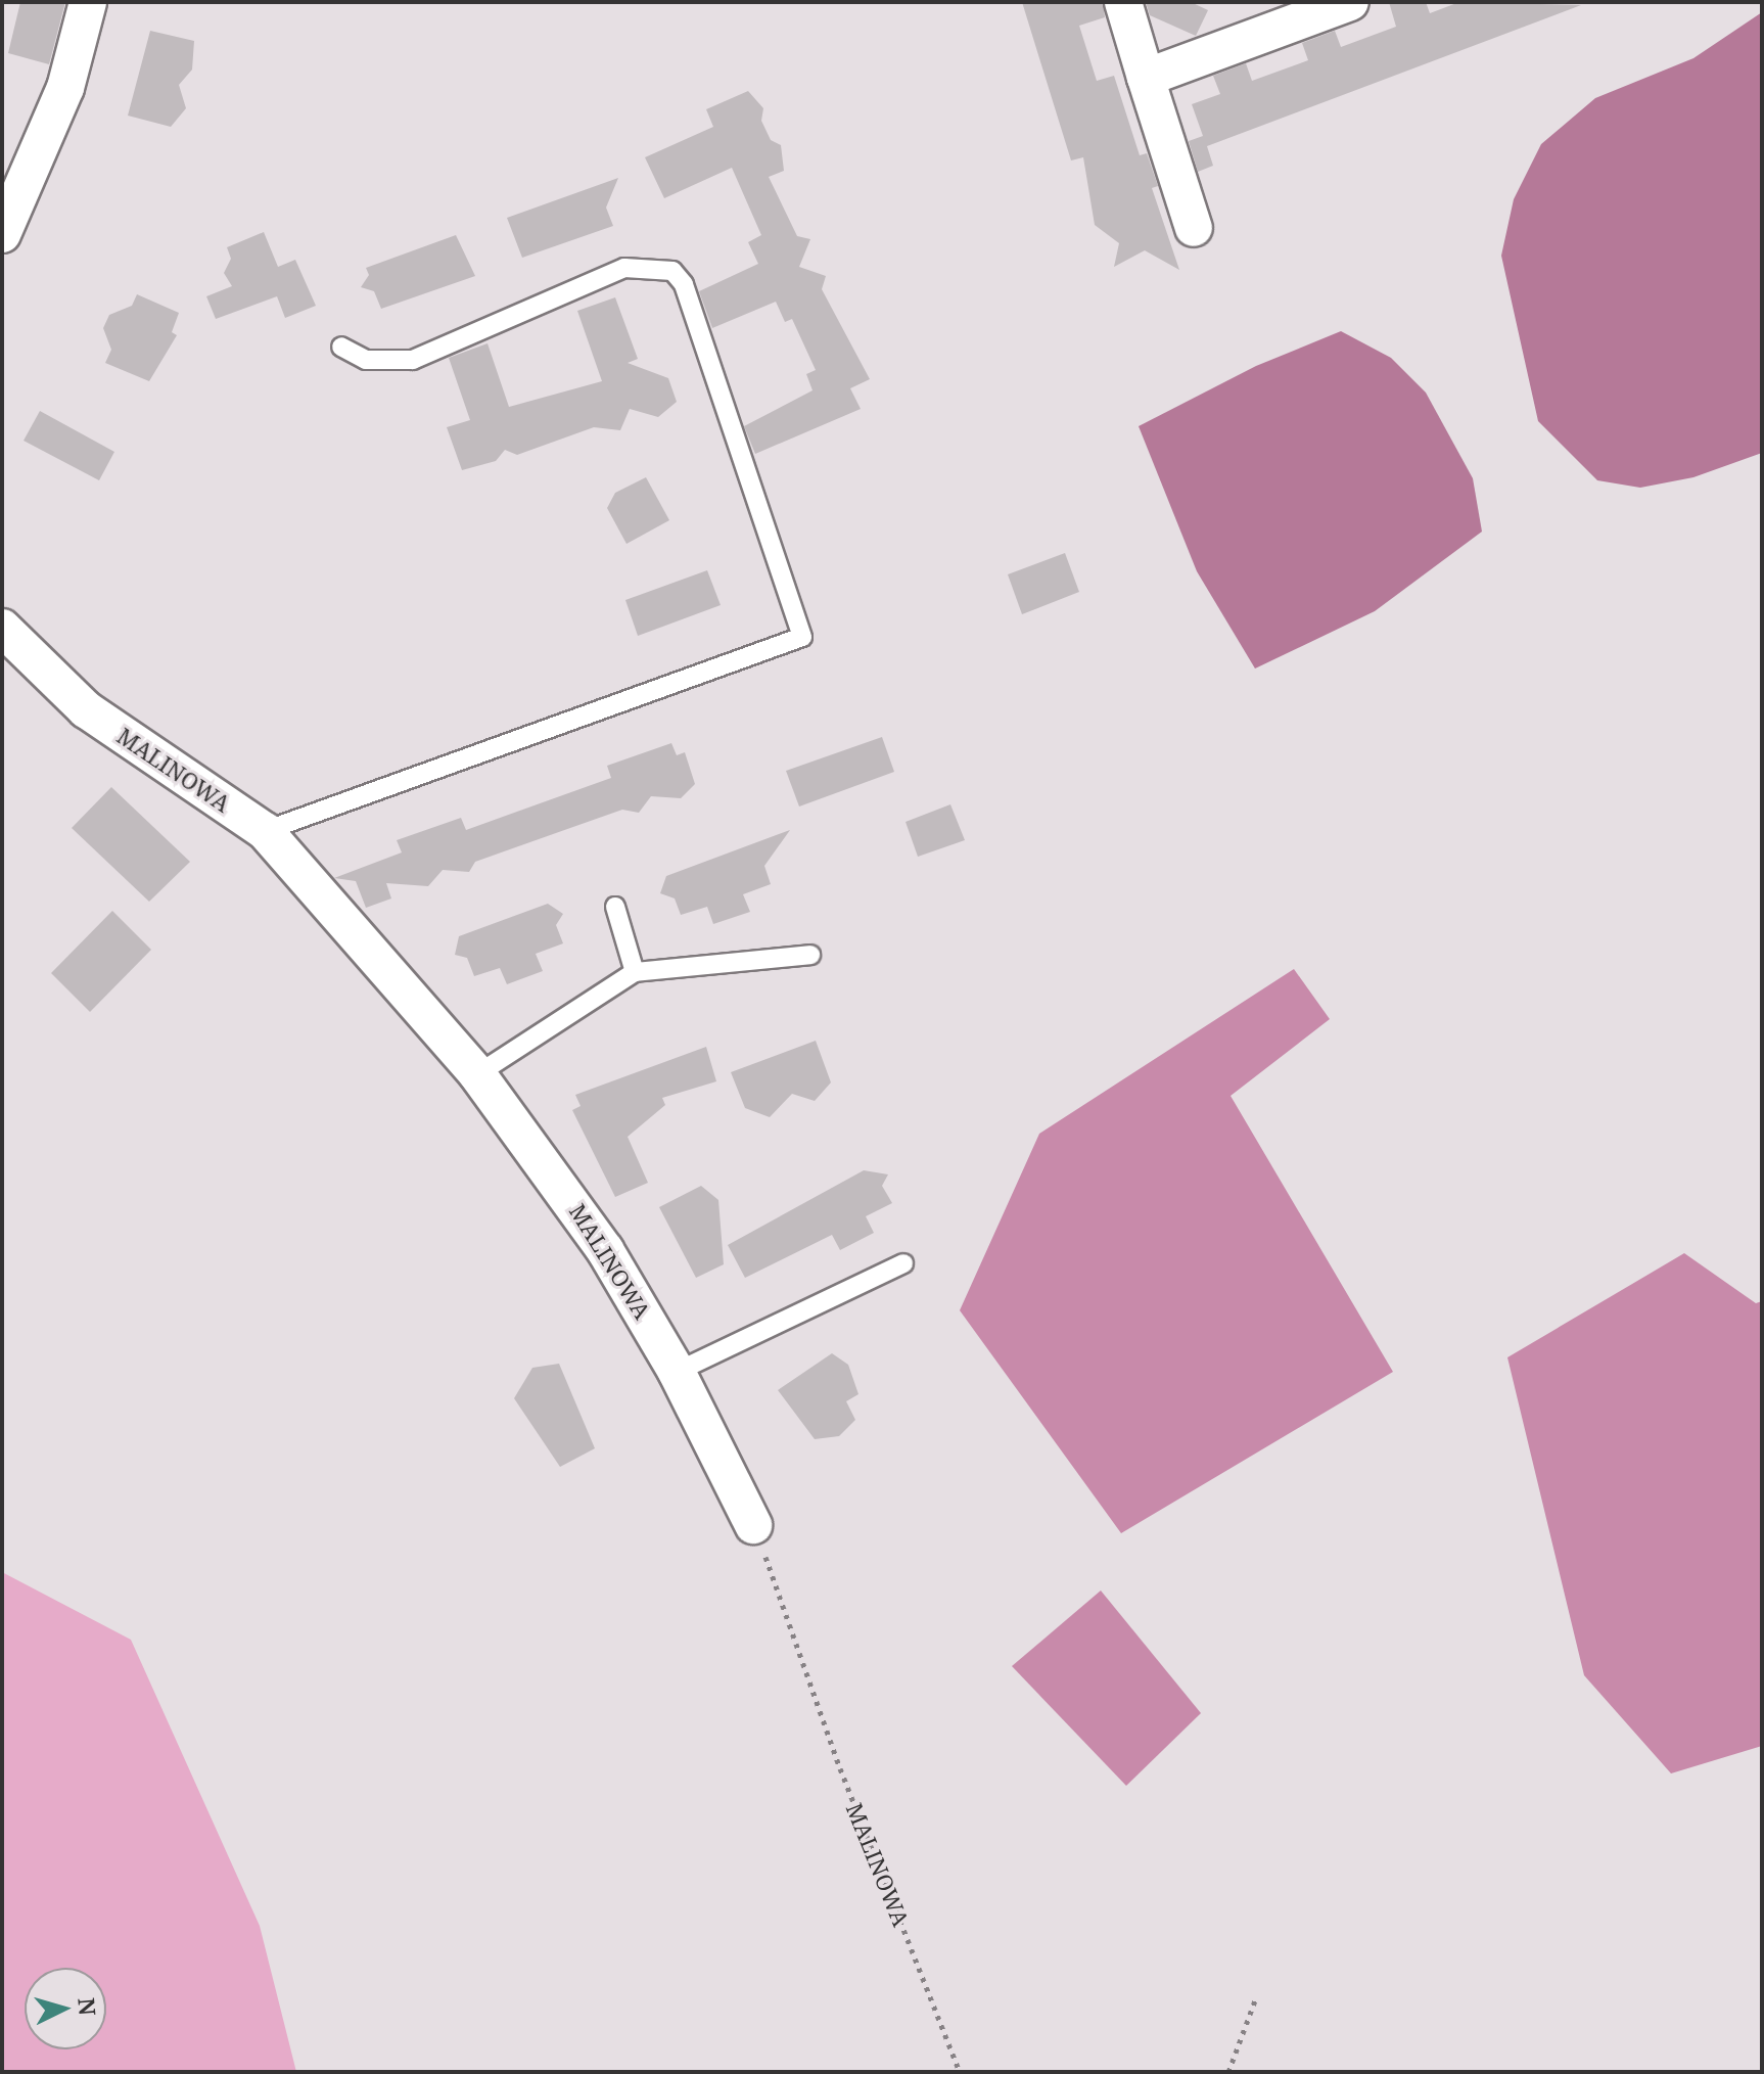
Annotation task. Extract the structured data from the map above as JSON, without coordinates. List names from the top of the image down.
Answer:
{
  "streets": {
    "street": ["MALINOWA"]
  },
  "north": "right"
}
